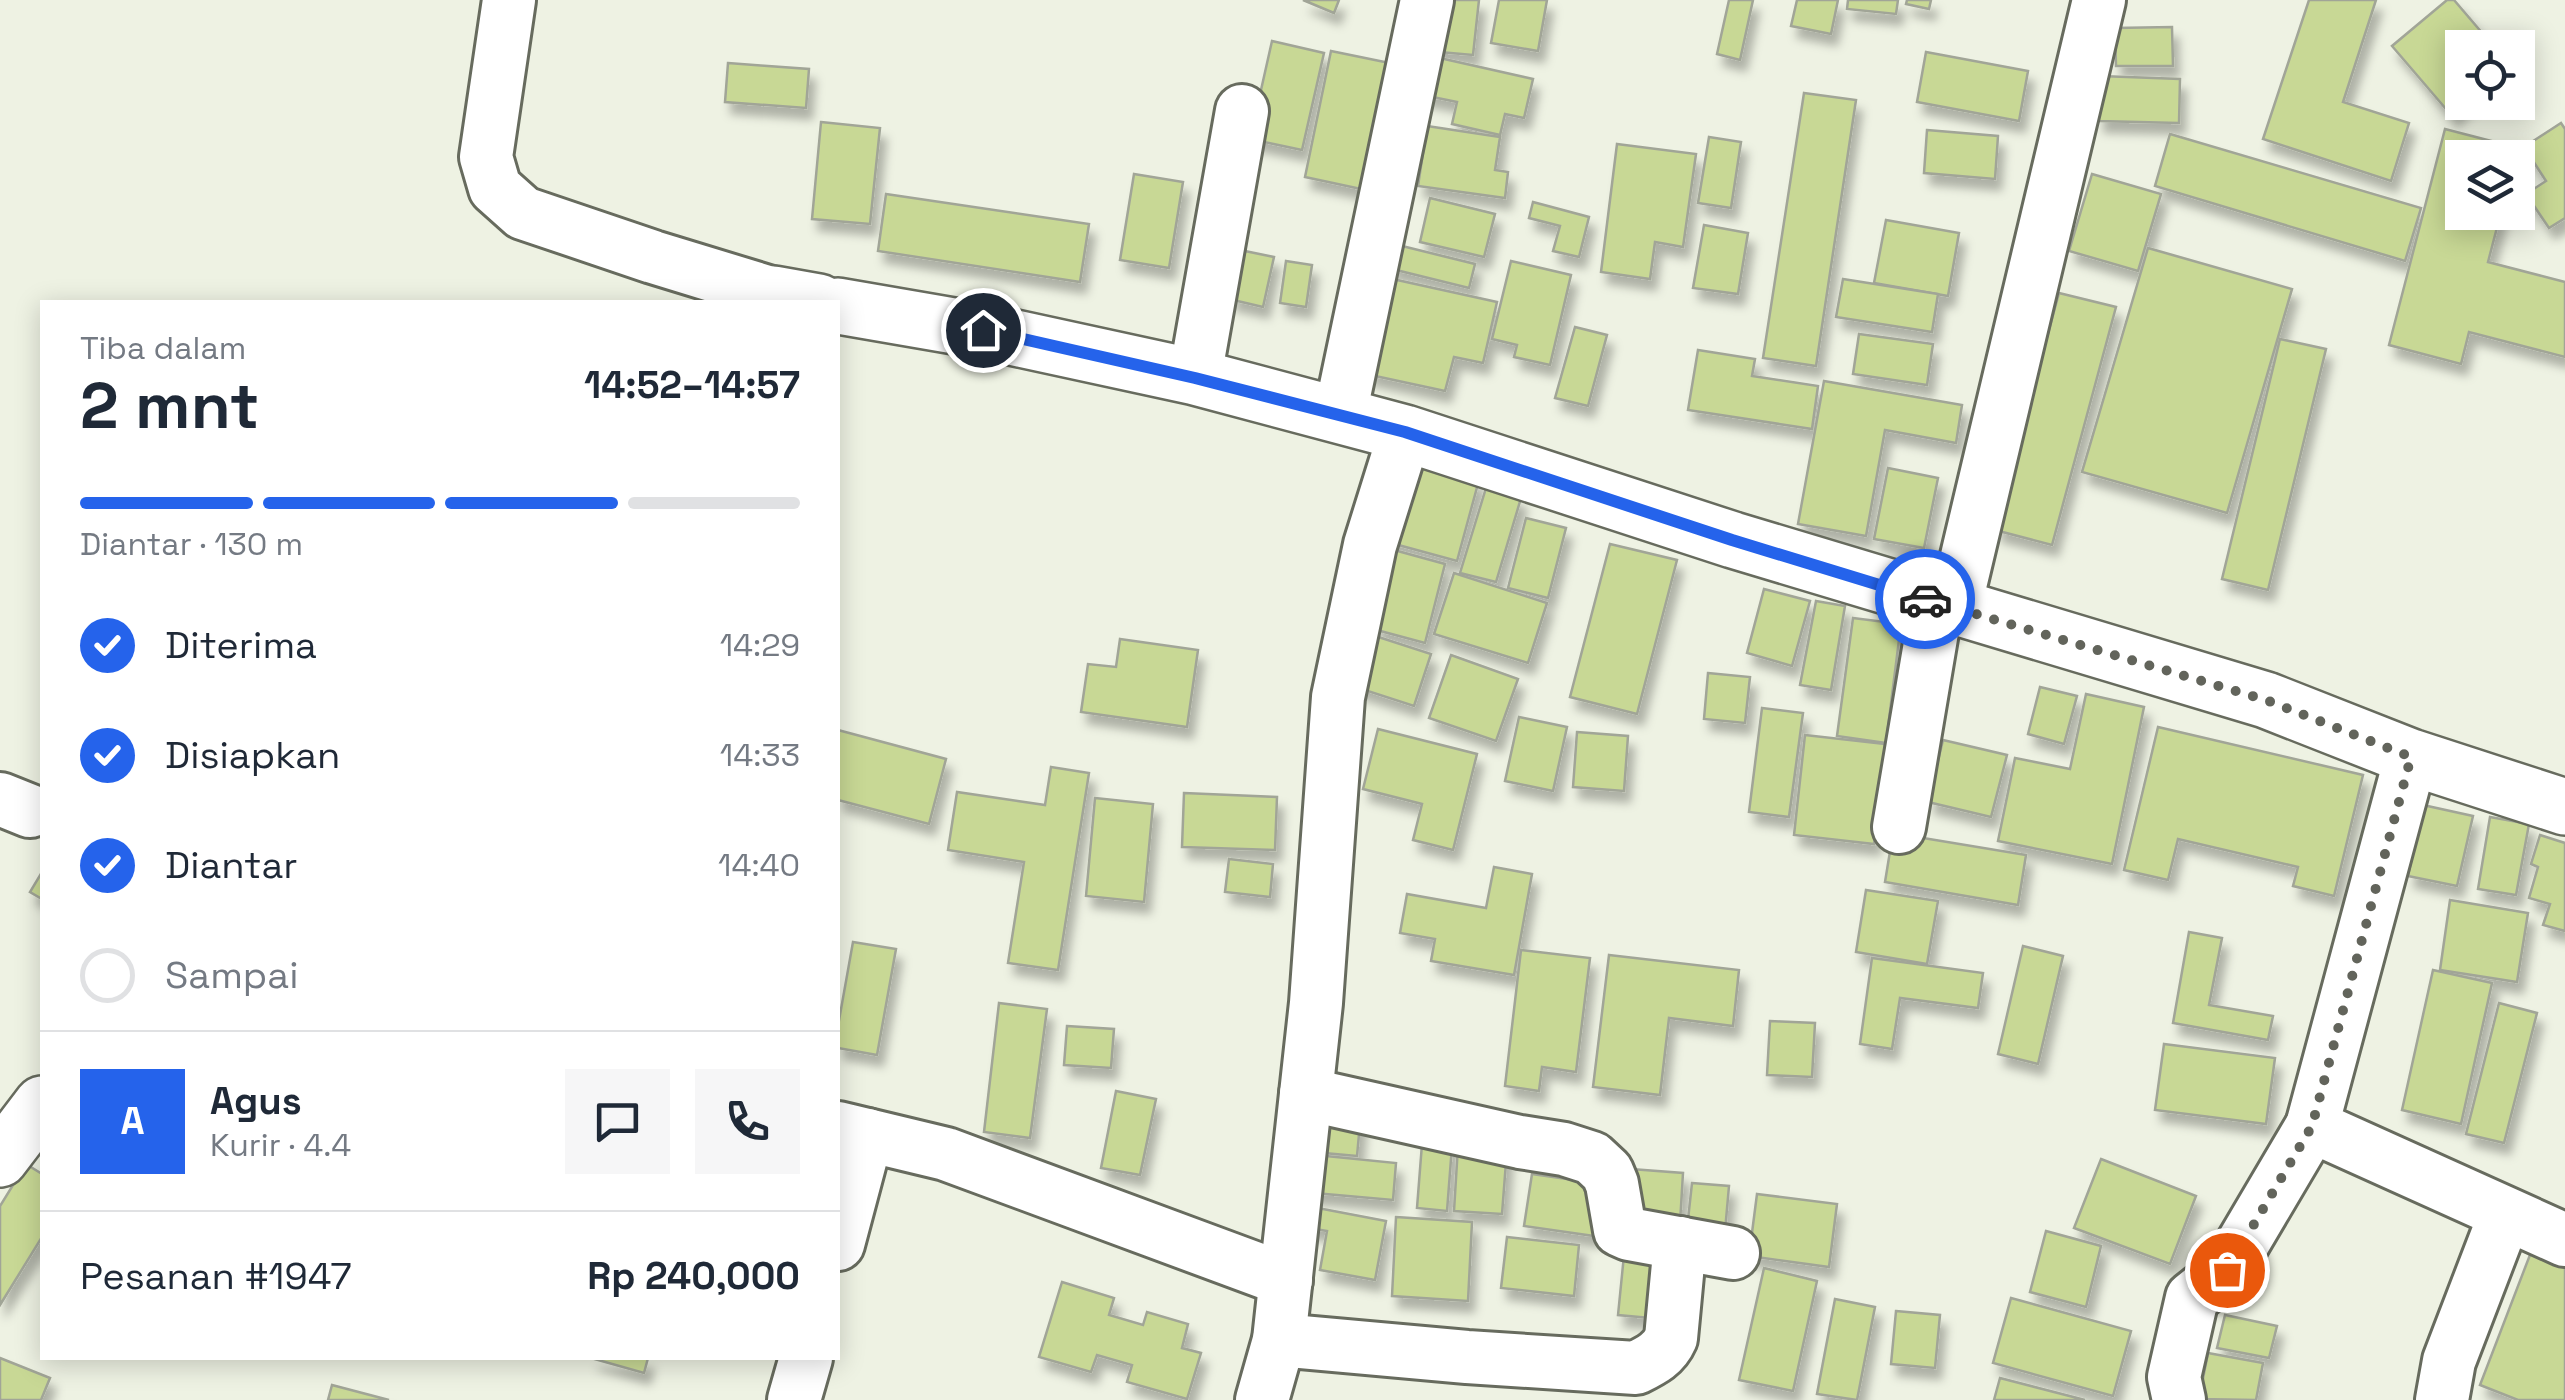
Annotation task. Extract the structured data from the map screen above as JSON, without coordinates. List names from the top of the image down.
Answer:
{
  "page": {
    "heading": ["2 mnt", "Tiba dalam", "14:52–14:57"],
    "panel": [
      "Agus",
      "Kurir · 4.4",
      "Pesanan #1947",
      "Rp 240,000"
    ],
    "bar": "Diantar · 130 m",
    "list": [
      ["Diterima", "14:29"],
      ["Disiapkan", "14:33"],
      ["Diantar", "14:40"],
      "Sampai"
    ],
    "round": "A"
  }
}
